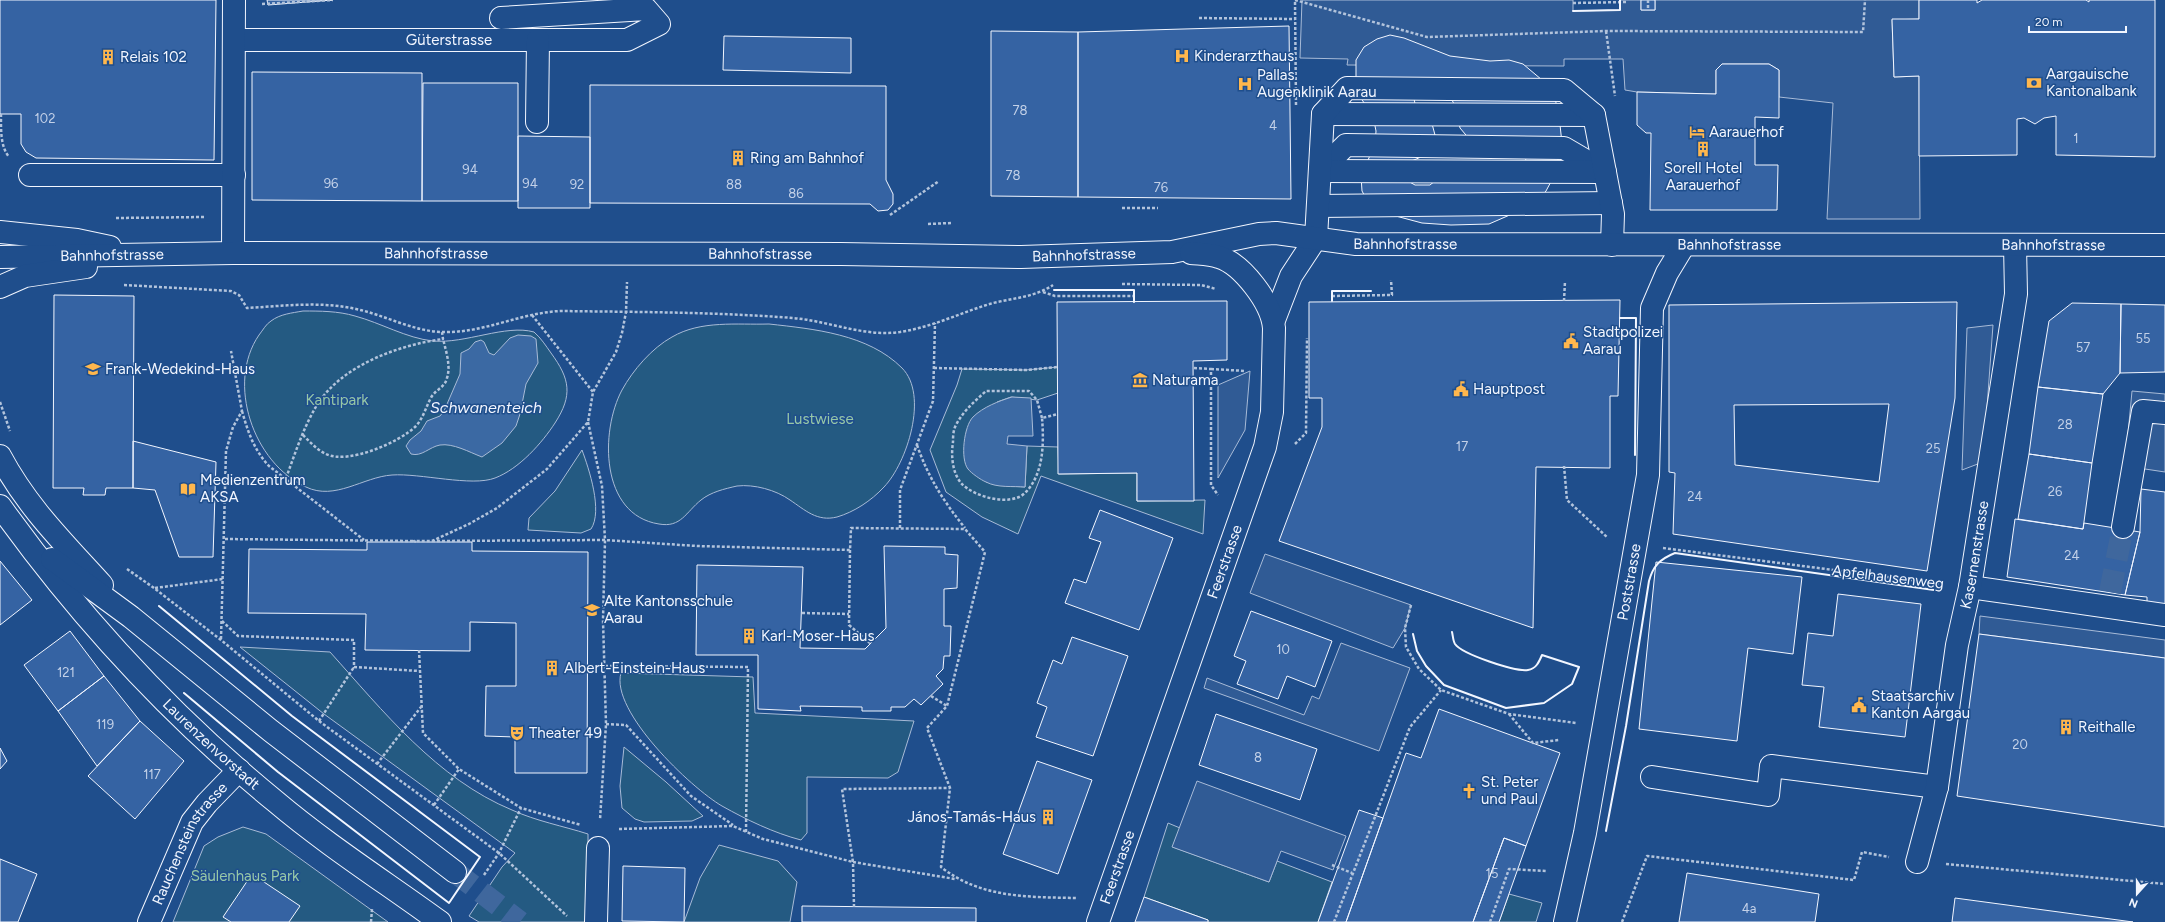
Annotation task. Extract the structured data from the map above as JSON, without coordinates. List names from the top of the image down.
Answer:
{
  "streets": {
    "main road": [
      "Güterstrasse",
      "Bahnhofstrasse",
      "Kasernenstrasse",
      "Feerstrasse",
      "Poststrasse",
      "Laurenzenvorstadt",
      "Rauchensteinstrasse"
    ],
    "path": ["Apfelhausenweg"]
  },
  "crossings": [
    ["Bahnhofstrasse", "Kasernenstrasse"],
    ["Bahnhofstrasse", "Feerstrasse"],
    ["Bahnhofstrasse", "Poststrasse"],
    ["Kasernenstrasse", "Apfelhausenweg"],
    ["Apfelhausenweg", "Poststrasse"],
    ["Laurenzenvorstadt", "Rauchensteinstrasse"]
  ],
  "water": ["Schwanenteich"],
  "parks": ["Kantipark", "Lustwiese", "Säulenhaus Park"],
  "places": {
    "hospital": ["Kinderarzthaus", "Pallas Augenklinik Aarau"],
    "building": [
      "Relais 102",
      "Sorell Hotel Aarauerhof",
      "Ring am Bahnhof",
      "Karl-Moser-Haus",
      "Albert-Einstein-Haus",
      "Reithalle",
      "János-Tamás-Haus"
    ],
    "bank": ["Aargauische Kantonalbank"],
    "hotel": ["Aarauerhof"],
    "public building": ["Stadtpolizei Aarau", "Hauptpost", "Staatsarchiv Kanton Aargau"],
    "school or university": ["Frank-Wedekind-Haus", "Alte Kantonsschule Aarau"],
    "museum": ["Naturama"],
    "library": ["Medienzentrum AKSA"],
    "theatre": ["Theater 49"],
    "church": ["St. Peter und Paul"]
  },
  "house_numbers": [
    "78",
    "102",
    "4",
    "1",
    "94",
    "78",
    "96",
    "94",
    "92",
    "88",
    "76",
    "86",
    "55",
    "57",
    "28",
    "17",
    "25",
    "26",
    "24",
    "24",
    "10",
    "121",
    "119",
    "20",
    "8",
    "117",
    "15",
    "4a"
  ],
  "scale_bar": "20 m",
  "north": "bottom"
}
